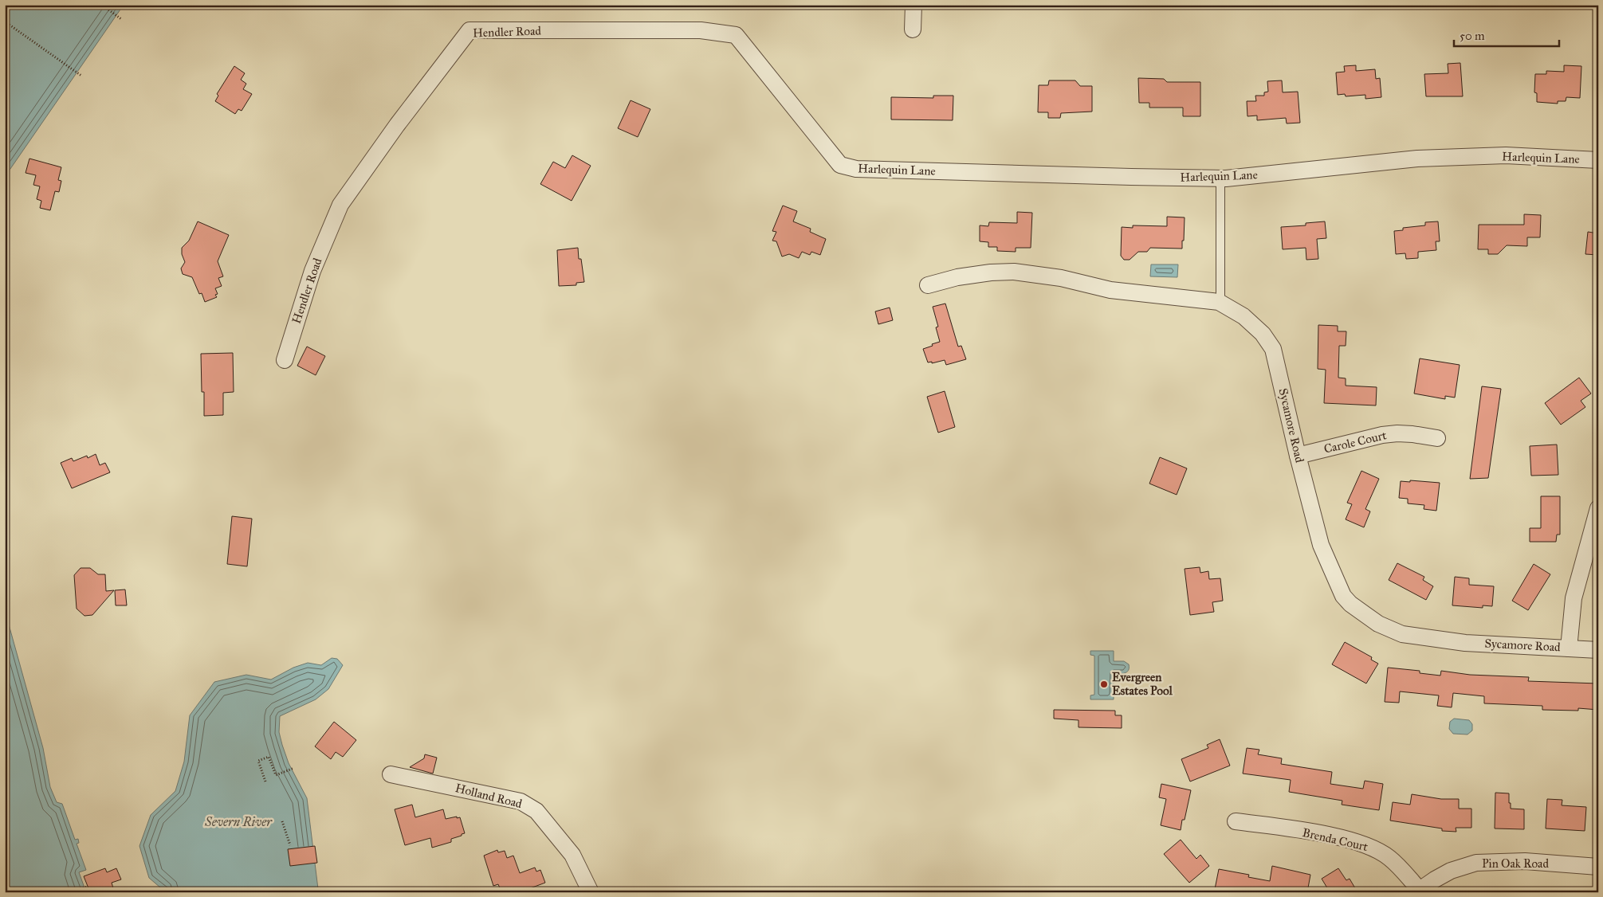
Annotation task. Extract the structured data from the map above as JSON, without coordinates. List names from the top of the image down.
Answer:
{
  "streets": {
    "street": [
      "Hendler Road",
      "Harlequin Lane",
      "Sycamore Road",
      "Carole Court",
      "Holland Road",
      "Brenda Court",
      "Pin Oak Road"
    ]
  },
  "crossings": [
    ["Hendler Road", "Harlequin Lane"],
    ["Sycamore Road", "Carole Court"],
    ["Brenda Court", "Pin Oak Road"]
  ],
  "water": ["Severn River"],
  "places": ["Evergreen Estates Pool"],
  "scale_bar": "50 m"
}
